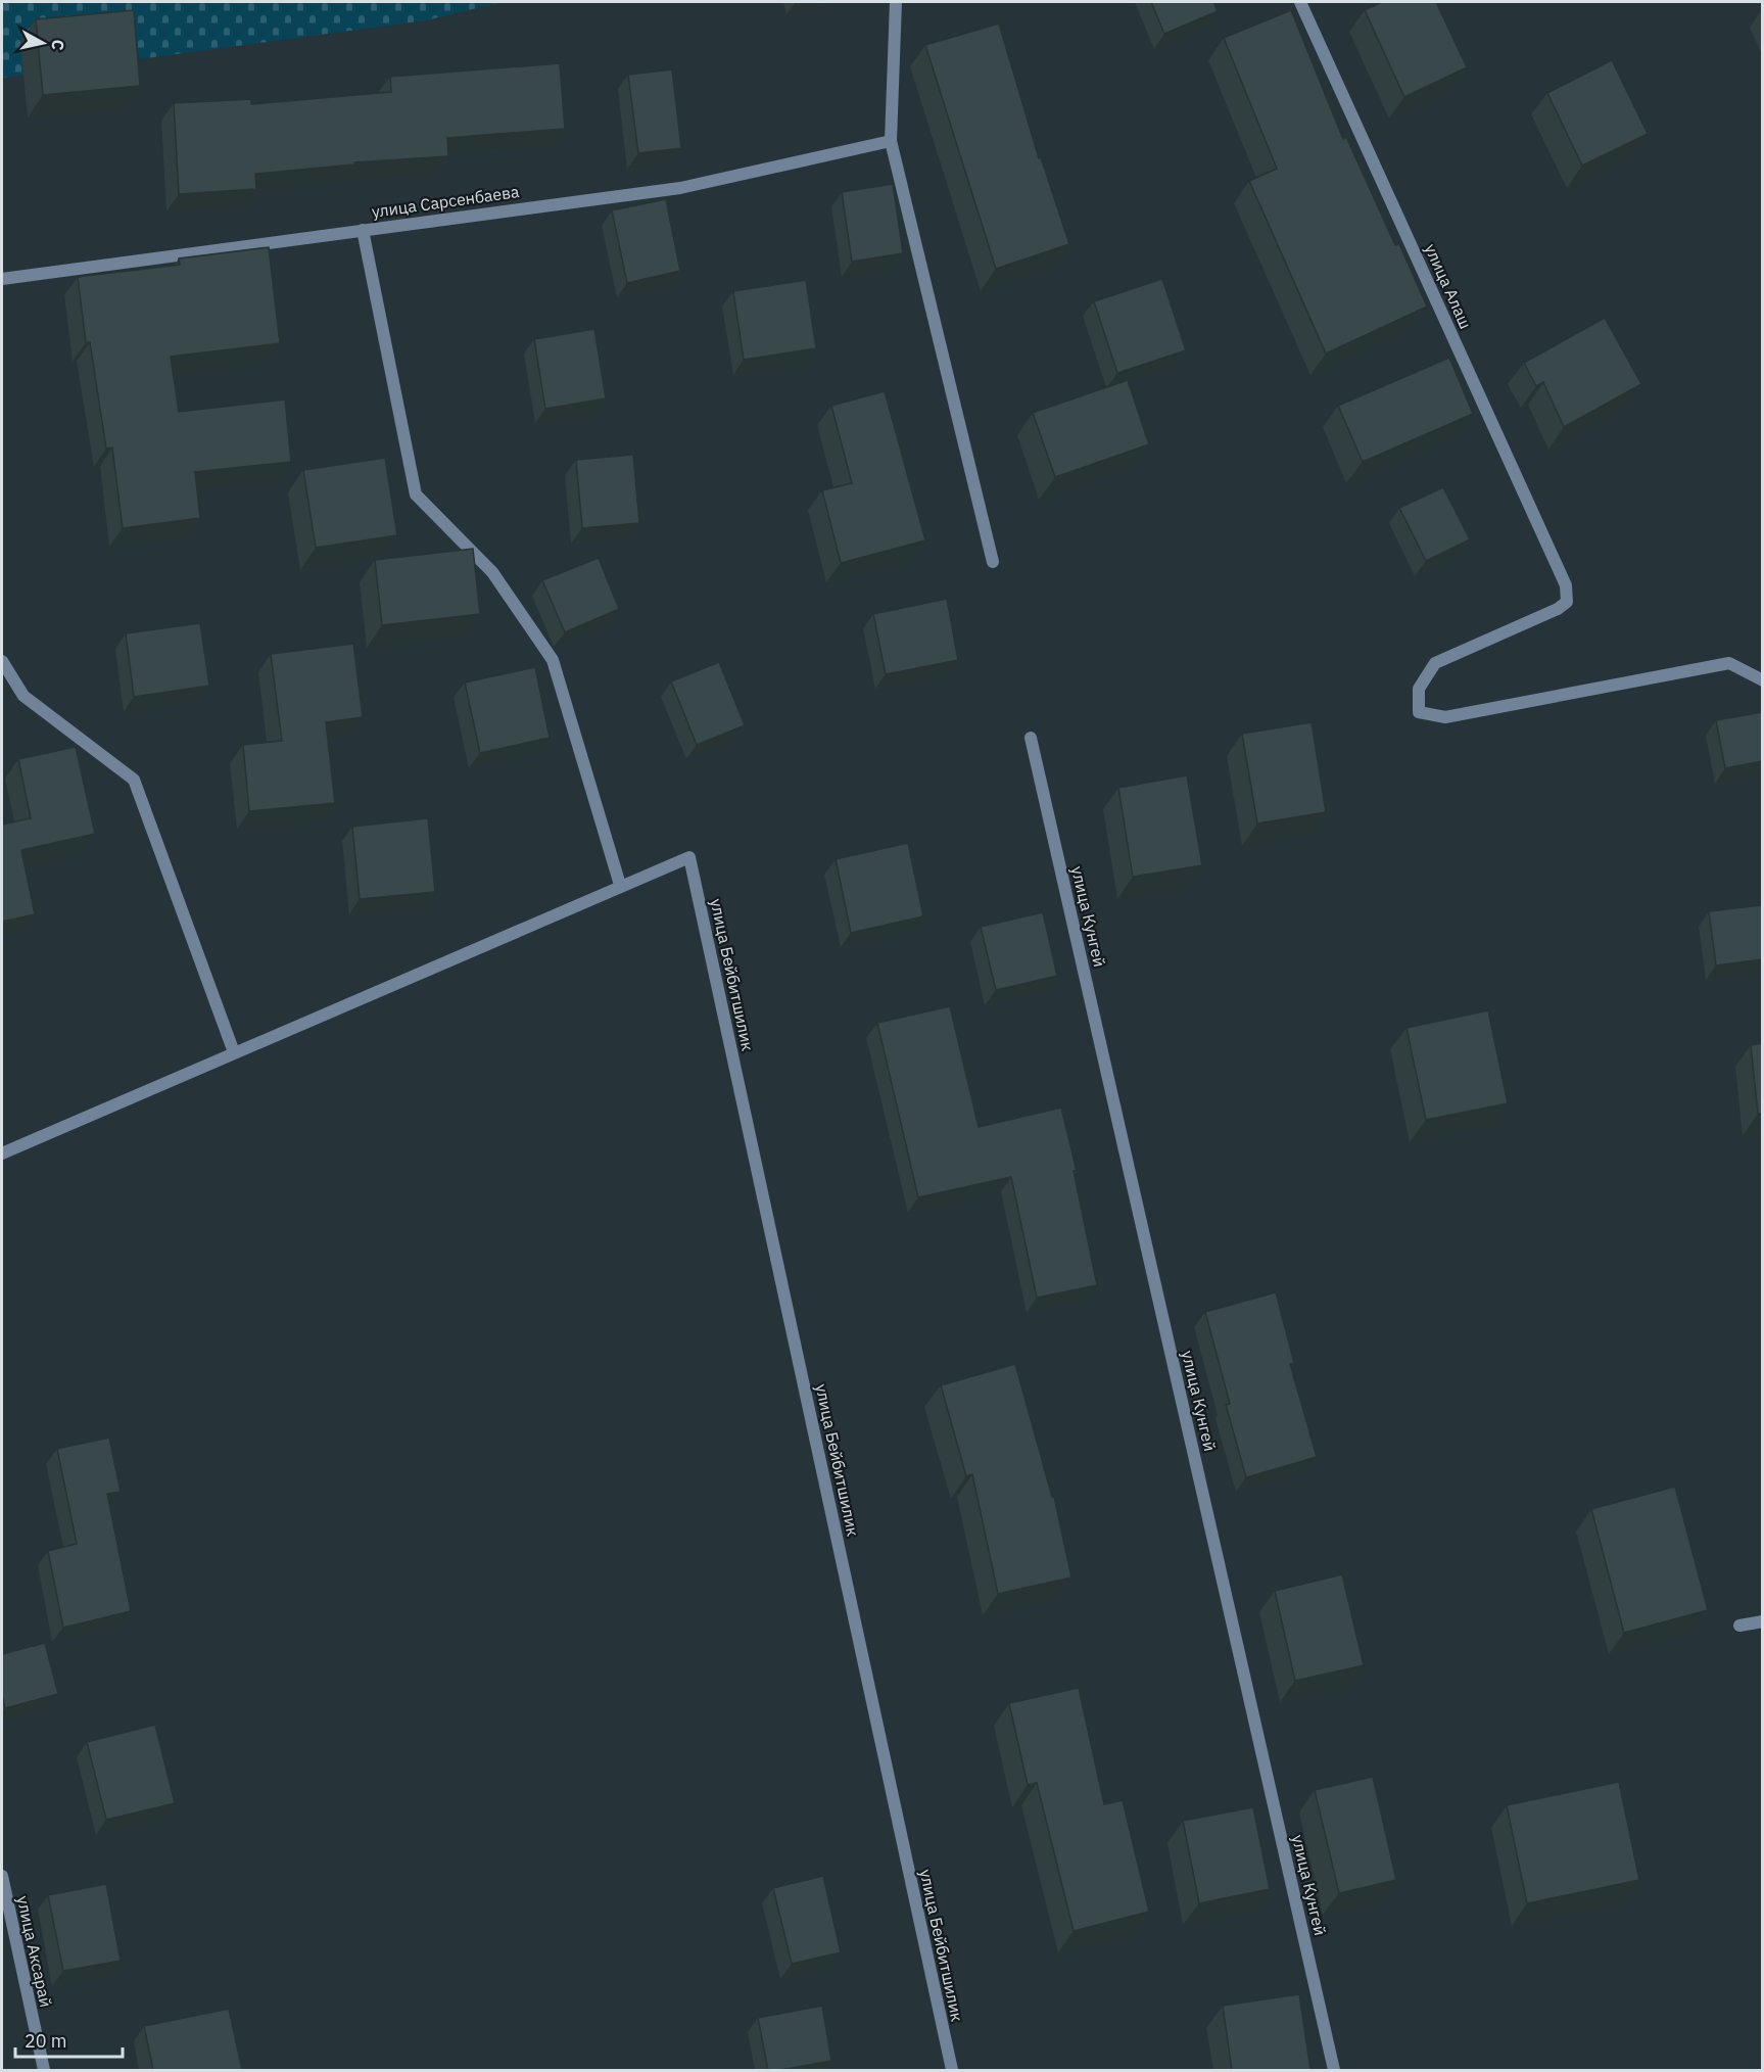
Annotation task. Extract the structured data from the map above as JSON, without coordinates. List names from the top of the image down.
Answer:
{
  "streets": {
    "street": [
      "улица Сарсенбаева",
      "улица Алаш",
      "улица Кунгей",
      "улица Бейбитшилик",
      "улица Аксарай"
    ]
  },
  "scale_bar": "20 m",
  "north": "right"
}
